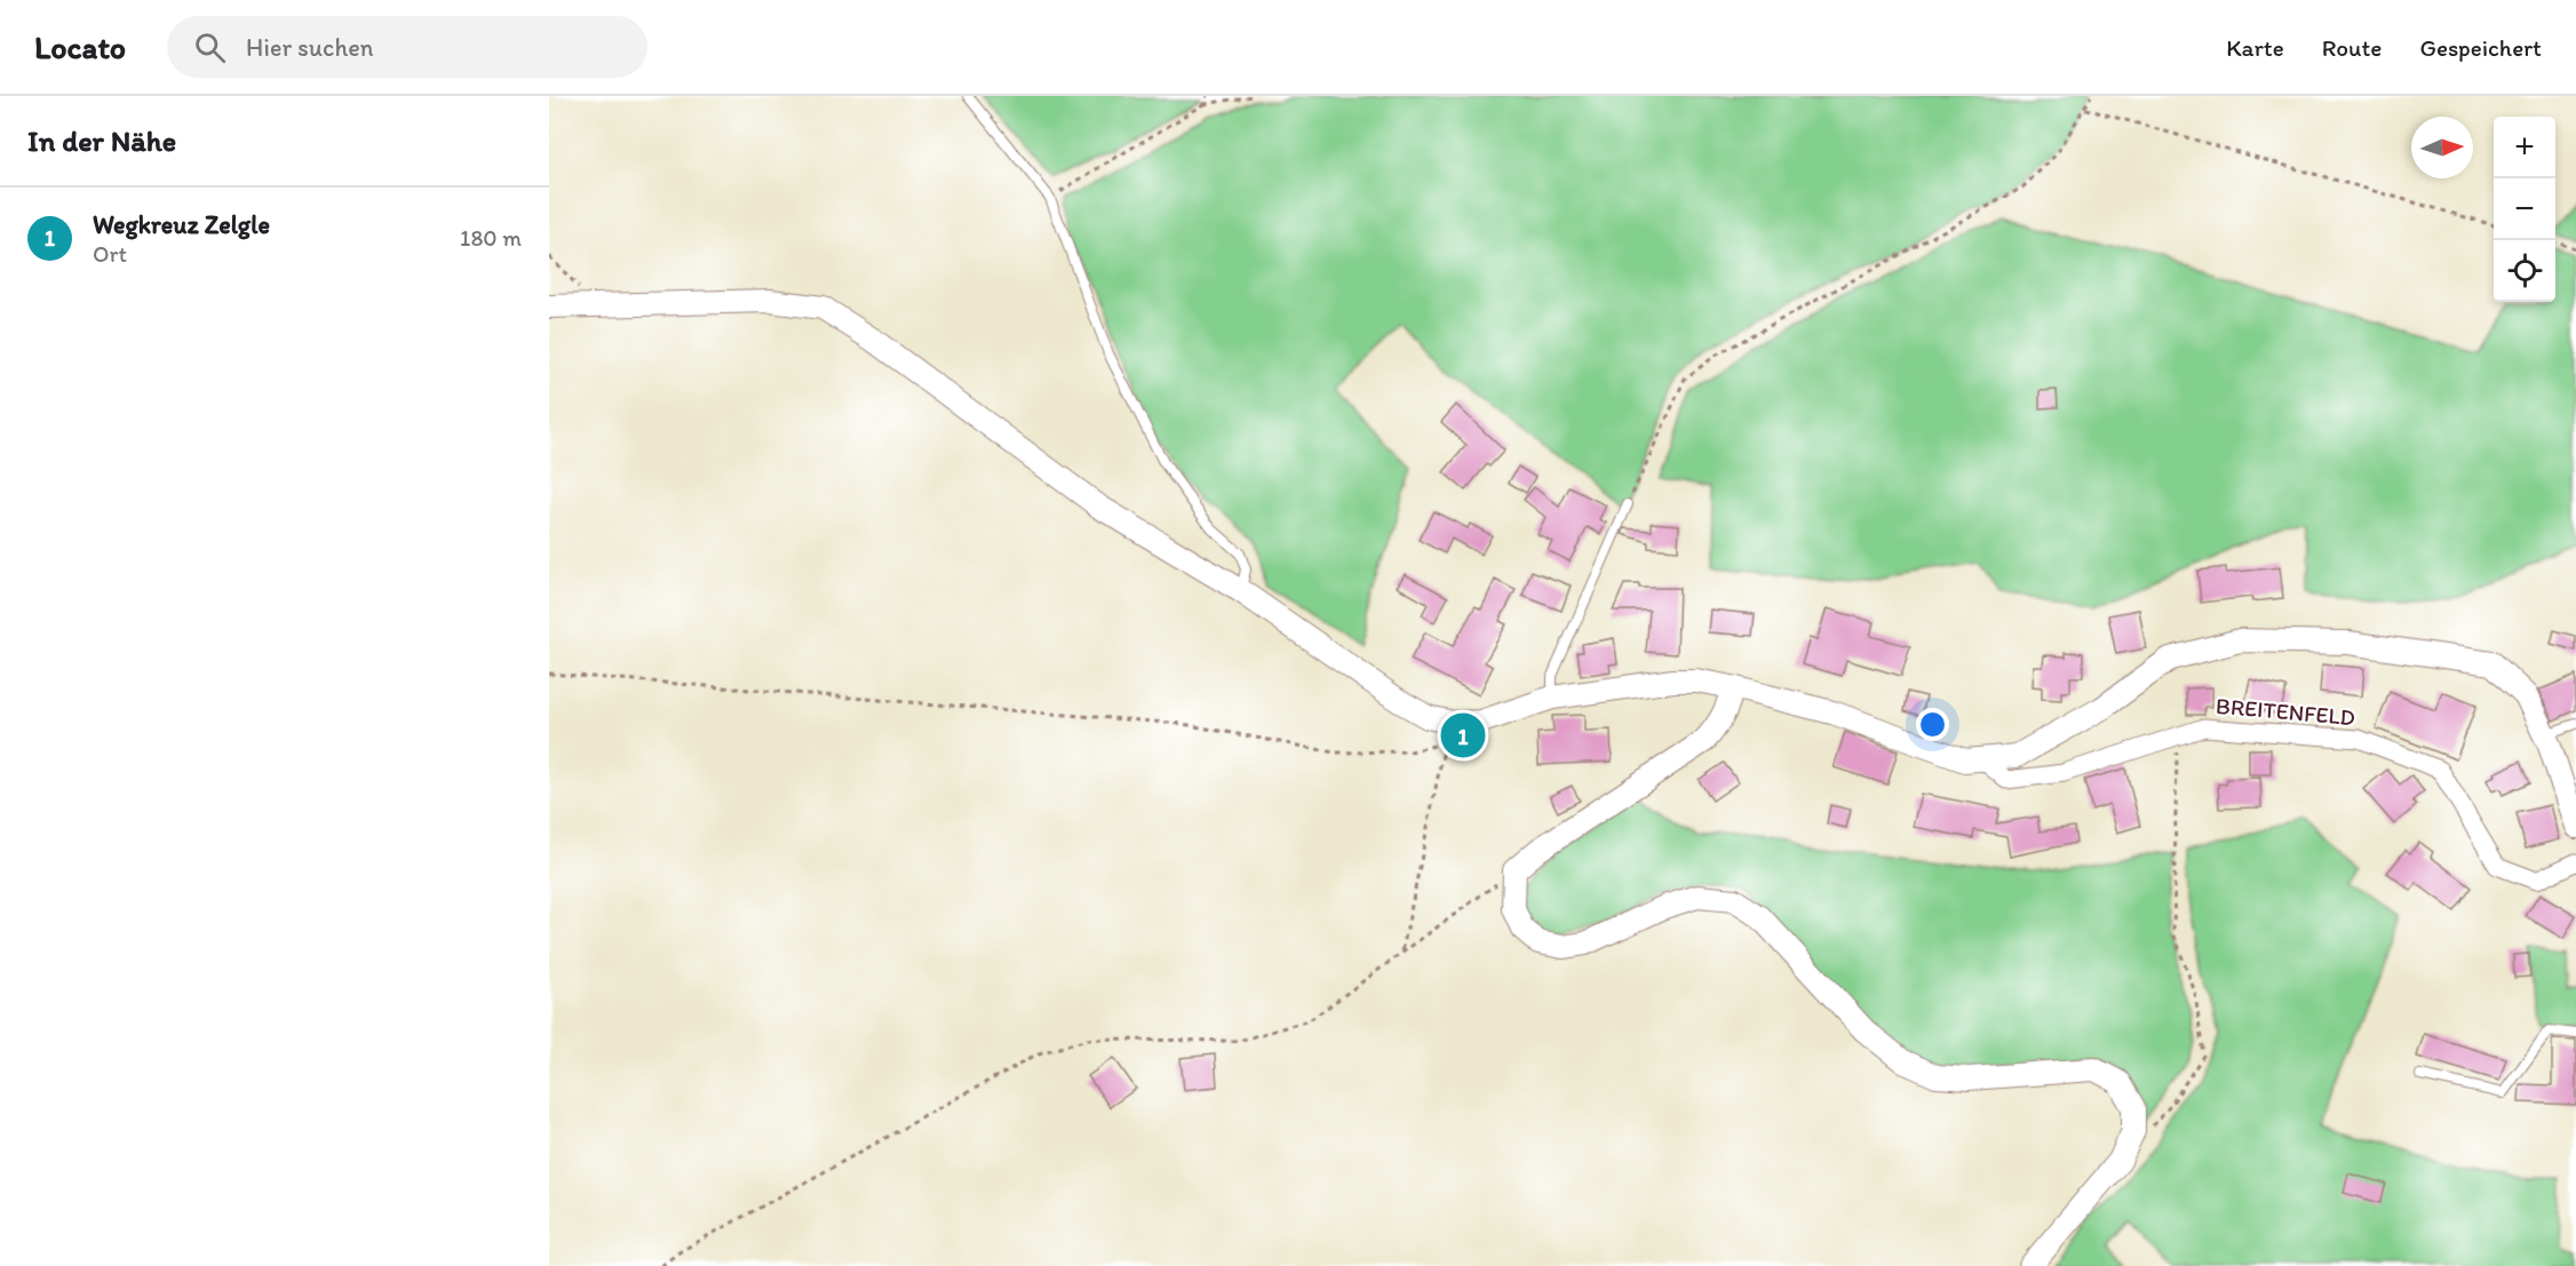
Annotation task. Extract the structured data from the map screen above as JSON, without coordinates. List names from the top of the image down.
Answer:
{
  "streets": {
    "street": ["BREITENFELD"]
  },
  "north": "right",
  "page": {
    "header": "Locato",
    "search": "Hier suchen",
    "nav": ["Karte", "Route", "Gespeichert"],
    "heading": "In der Nähe",
    "map_buttons": ["+", "−"],
    "list": [
      {
        "mark": "1",
        "name": "Wegkreuz Zelgle",
        "note": "Ort",
        "value": "180 m"
      }
    ],
    "pins": "1"
  }
}
